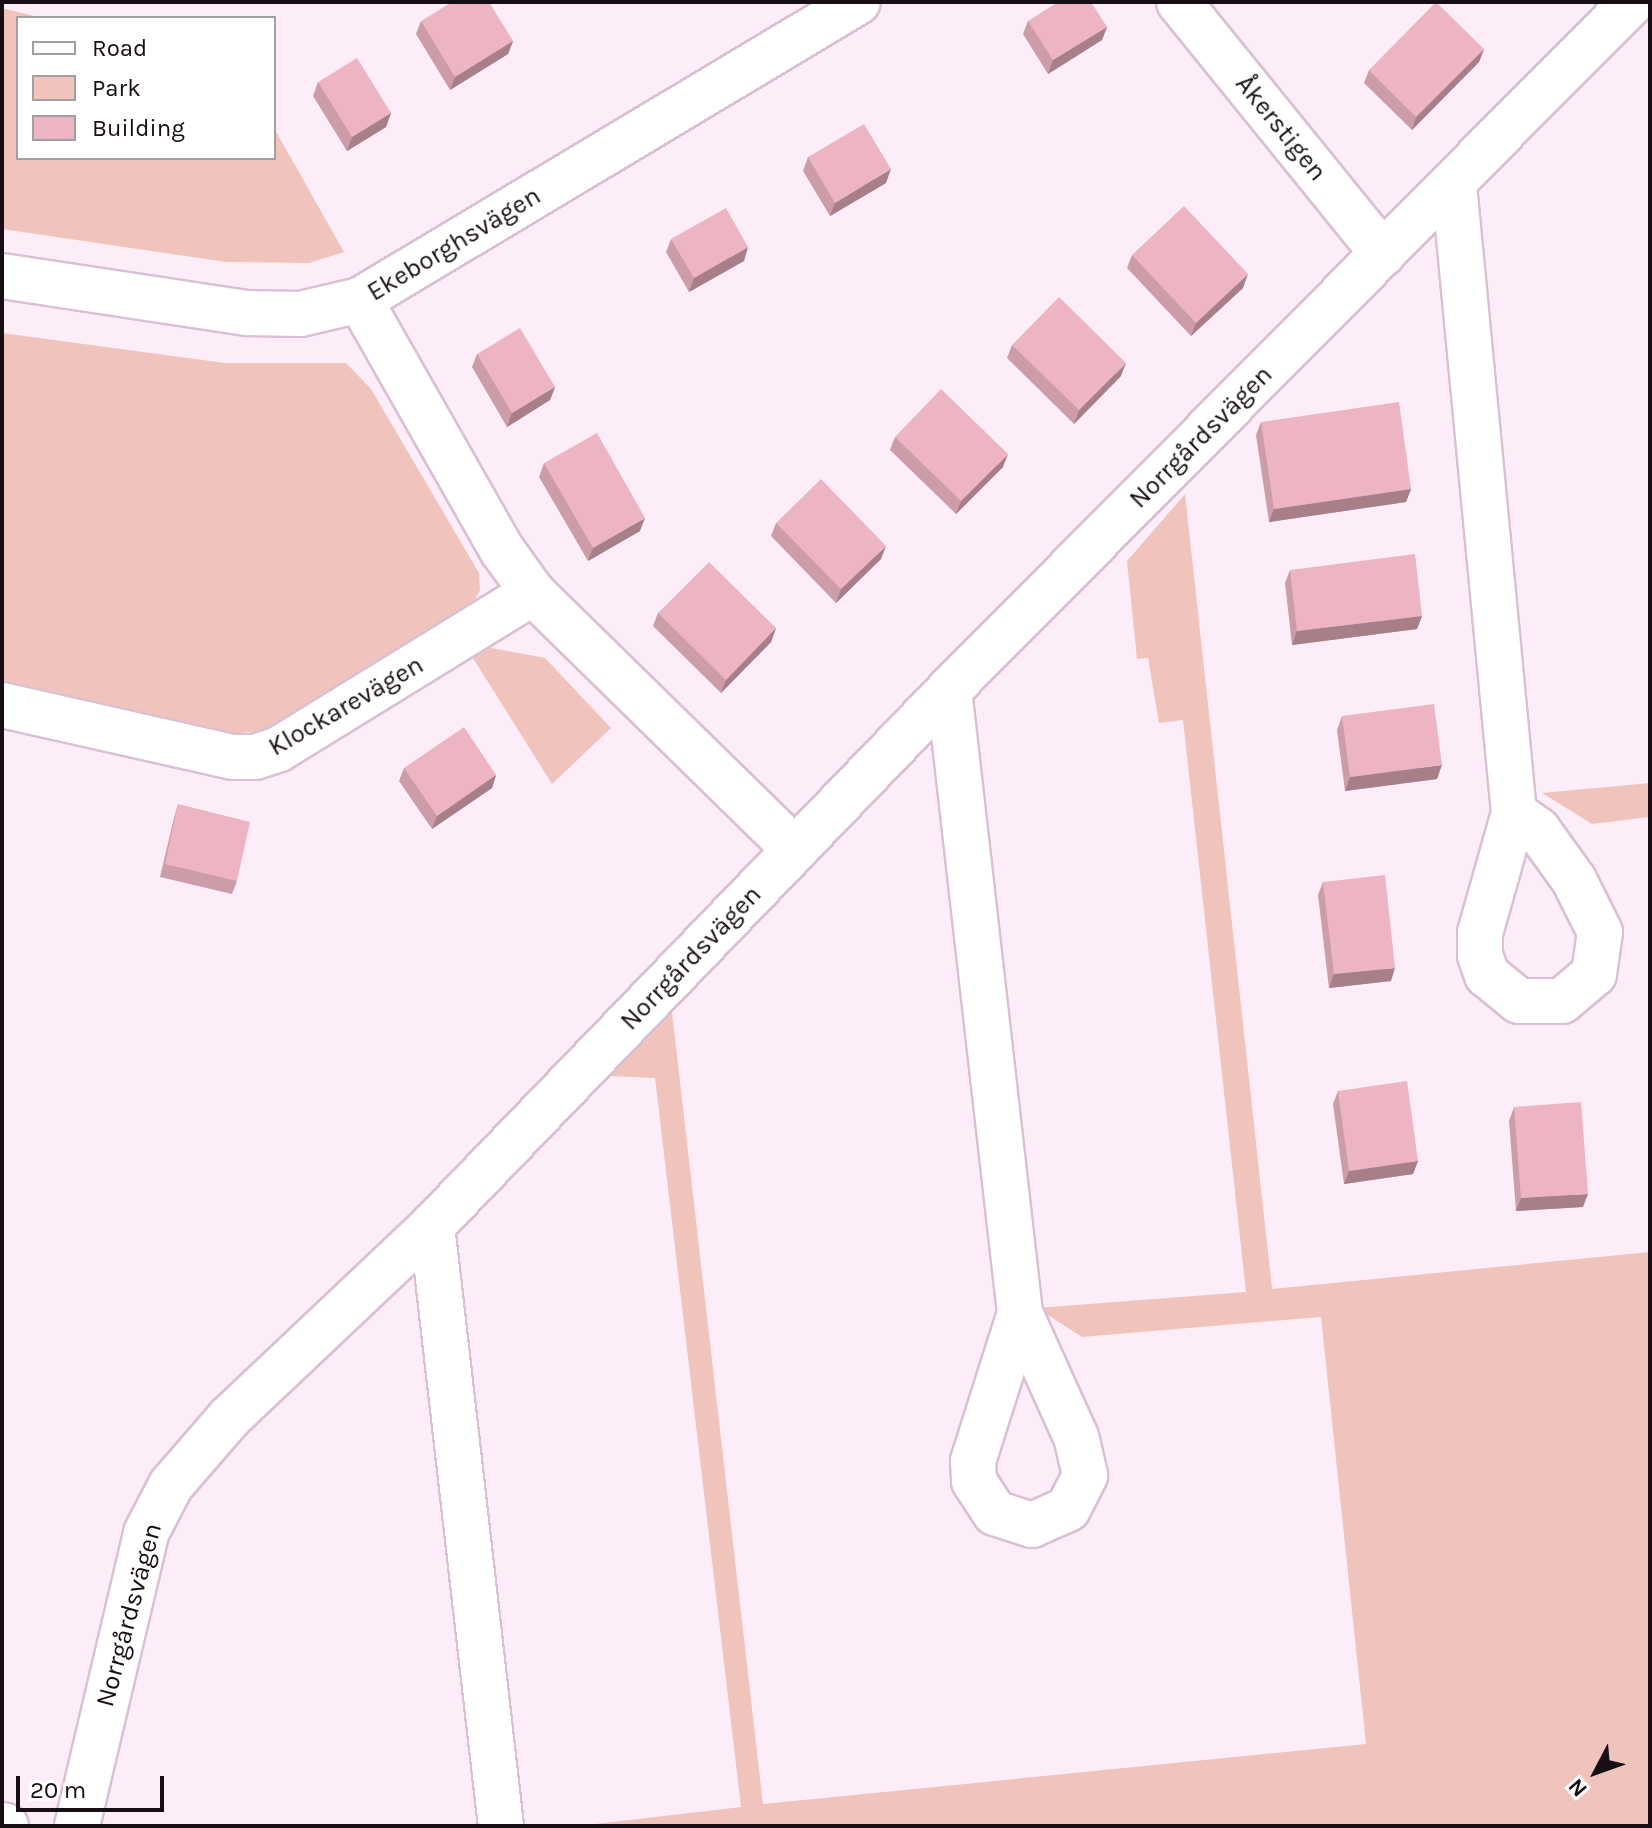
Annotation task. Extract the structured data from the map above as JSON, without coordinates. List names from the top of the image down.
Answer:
{
  "streets": {
    "street": [
      "Åkerstigen",
      "Ekeborghsvägen",
      "Norrgårdsvägen",
      "Klockarevägen"
    ]
  },
  "crossings": [
    ["Åkerstigen", "Norrgårdsvägen"]
  ],
  "legend": ["Road", "Park", "Building"],
  "scale_bar": "20 m",
  "north": "bottom left"
}
